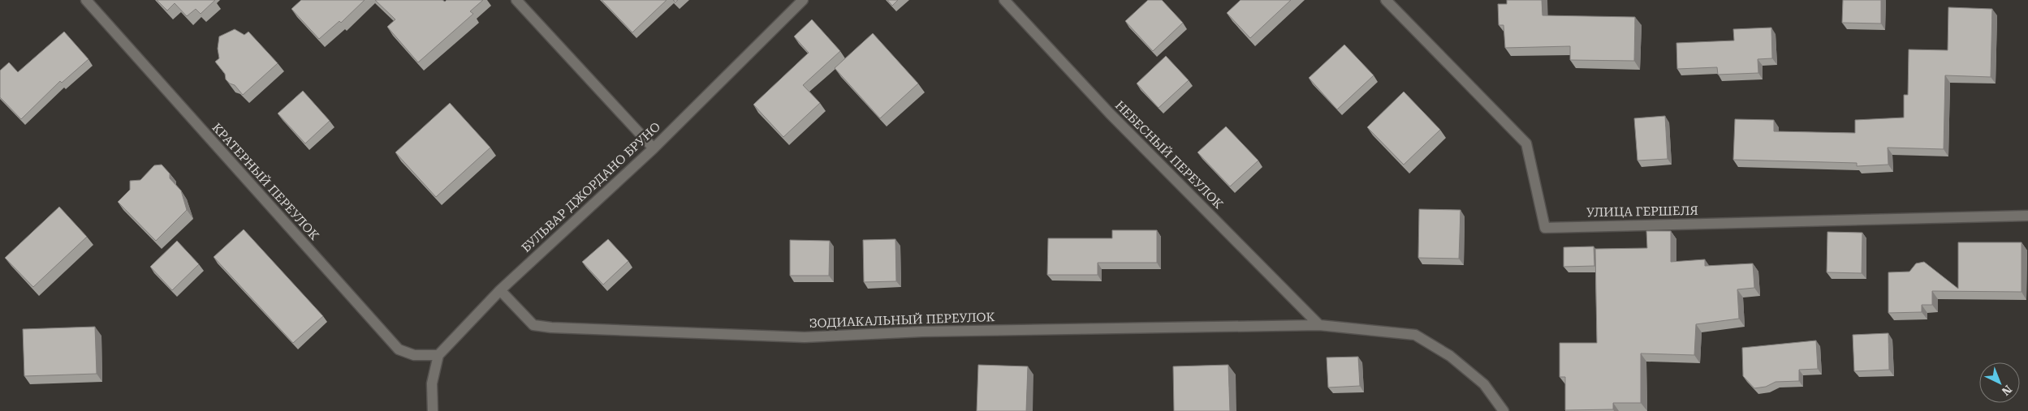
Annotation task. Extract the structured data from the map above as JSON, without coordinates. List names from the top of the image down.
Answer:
{
  "streets": {
    "street": [
      "НЕБЕСНЫЙ ПЕРЕУЛОК",
      "КРАТЕРНЫЙ ПЕРЕУЛОК",
      "БУЛЬВАР ДЖОРДАНО БРУНО",
      "УЛИЦА ГЕРШЕЛЯ",
      "ЗОДИАКАЛЬНЫЙ ПЕРЕУЛОК"
    ]
  },
  "crossings": [
    ["НЕБЕСНЫЙ ПЕРЕУЛОК", "ЗОДИАКАЛЬНЫЙ ПЕРЕУЛОК"],
    ["КРАТЕРНЫЙ ПЕРЕУЛОК", "БУЛЬВАР ДЖОРДАНО БРУНО"],
    ["БУЛЬВАР ДЖОРДАНО БРУНО", "ЗОДИАКАЛЬНЫЙ ПЕРЕУЛОК"]
  ],
  "north": "bottom right"
}
